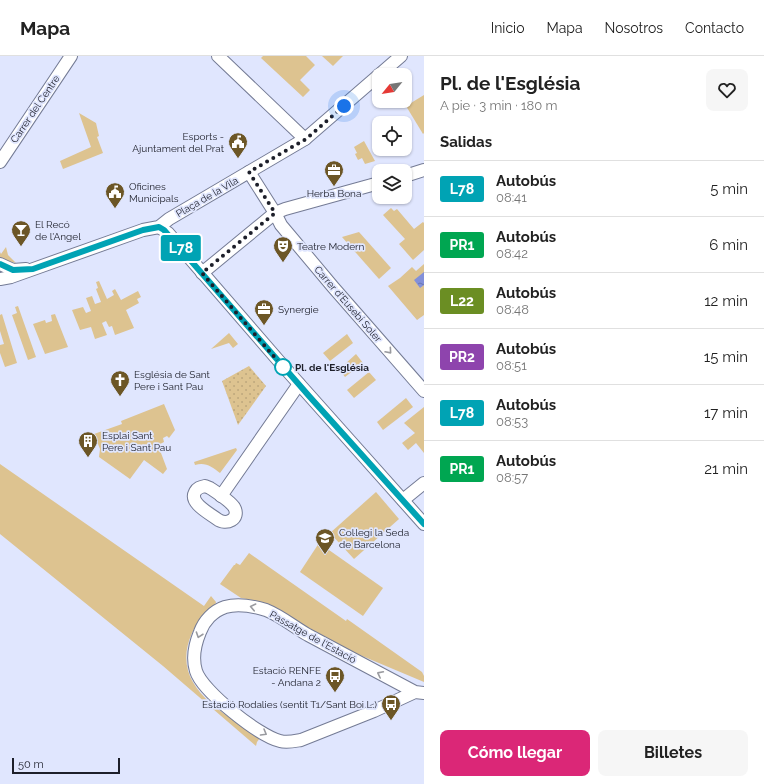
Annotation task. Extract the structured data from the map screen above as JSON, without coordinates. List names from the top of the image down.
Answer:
{
  "streets": {
    "street": [
      "Carrer del Centre",
      "Plaça de la Vila",
      "Carrer d'Eusebi Soler",
      "Passatge de l'Estació"
    ]
  },
  "crossings": [
    ["Plaça de la Vila", "Carrer d'Eusebi Soler"]
  ],
  "places": {
    "public building": ["Esports - Ajuntament del Prat", "Oficines Municipals"],
    "office": ["Herba Bona", "Synergie"],
    "bar": ["El Recó de l'Angel"],
    "theatre": ["Teatre Modern"],
    "other": ["Pl. de l'Església"],
    "church": ["Església de Sant Pere i Sant Pau"],
    "building": ["Esplai Sant Pere i Sant Pau"],
    "school or university": ["Col·legi la Seda de Barcelona"],
    "bus stop": ["Estació RENFE - Andana 2", "Estació Rodalies (sentit T1/Sant Boi L.)"]
  },
  "lines": ["bus line L78"],
  "scale_bar": "50 m",
  "north": "bottom left",
  "page": {
    "header": "Mapa",
    "nav": [
      "Inicio",
      "Mapa",
      "Nosotros",
      "Contacto"
    ],
    "on_map": "L78",
    "heading": [
      ["Pl. de l'Església", "A pie · 3 min · 180 m"],
      "Salidas"
    ],
    "list": [
      {
        "mark": "L78",
        "name": "Autobús",
        "note": "08:41",
        "value": "5 min"
      },
      {
        "mark": "PR1",
        "name": "Autobús",
        "note": "08:42",
        "value": "6 min"
      },
      {
        "mark": "L22",
        "name": "Autobús",
        "note": "08:48",
        "value": "12 min"
      },
      {
        "mark": "PR2",
        "name": "Autobús",
        "note": "08:51",
        "value": "15 min"
      },
      {
        "mark": "L78",
        "name": "Autobús",
        "note": "08:53",
        "value": "17 min"
      },
      {
        "mark": "PR1",
        "name": "Autobús",
        "note": "08:57",
        "value": "21 min"
      }
    ],
    "buttons": ["Cómo llegar", "Billetes"],
    "scale": "50 m"
  }
}
